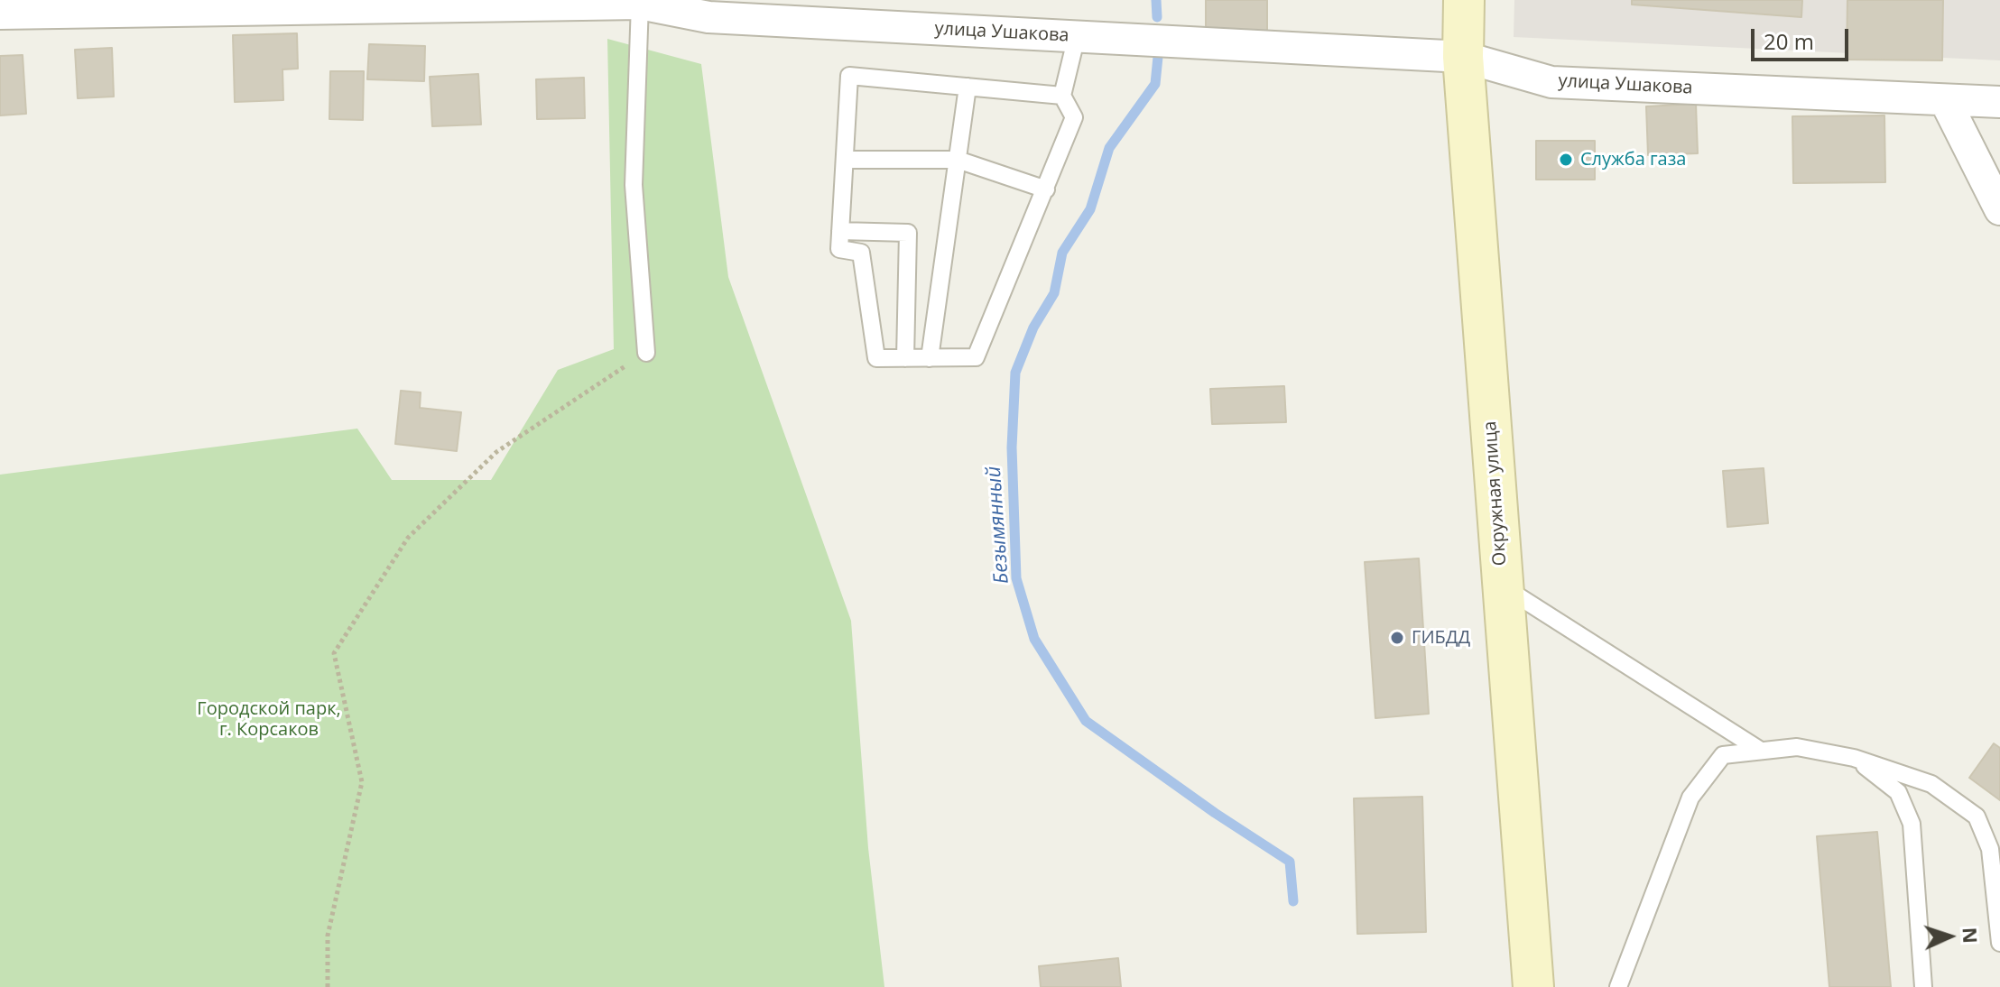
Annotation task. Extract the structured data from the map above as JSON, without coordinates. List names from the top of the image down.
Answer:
{
  "streets": {
    "main road": ["Окружная улица"],
    "street": ["улица Ушакова"]
  },
  "crossings": [
    ["улица Ушакова", "Окружная улица"]
  ],
  "water": ["Безымянный"],
  "parks": ["Городской парк, г. Корсаков"],
  "places": ["Служба газа", "ГИБДД"],
  "scale_bar": "20 m",
  "north": "right"
}
